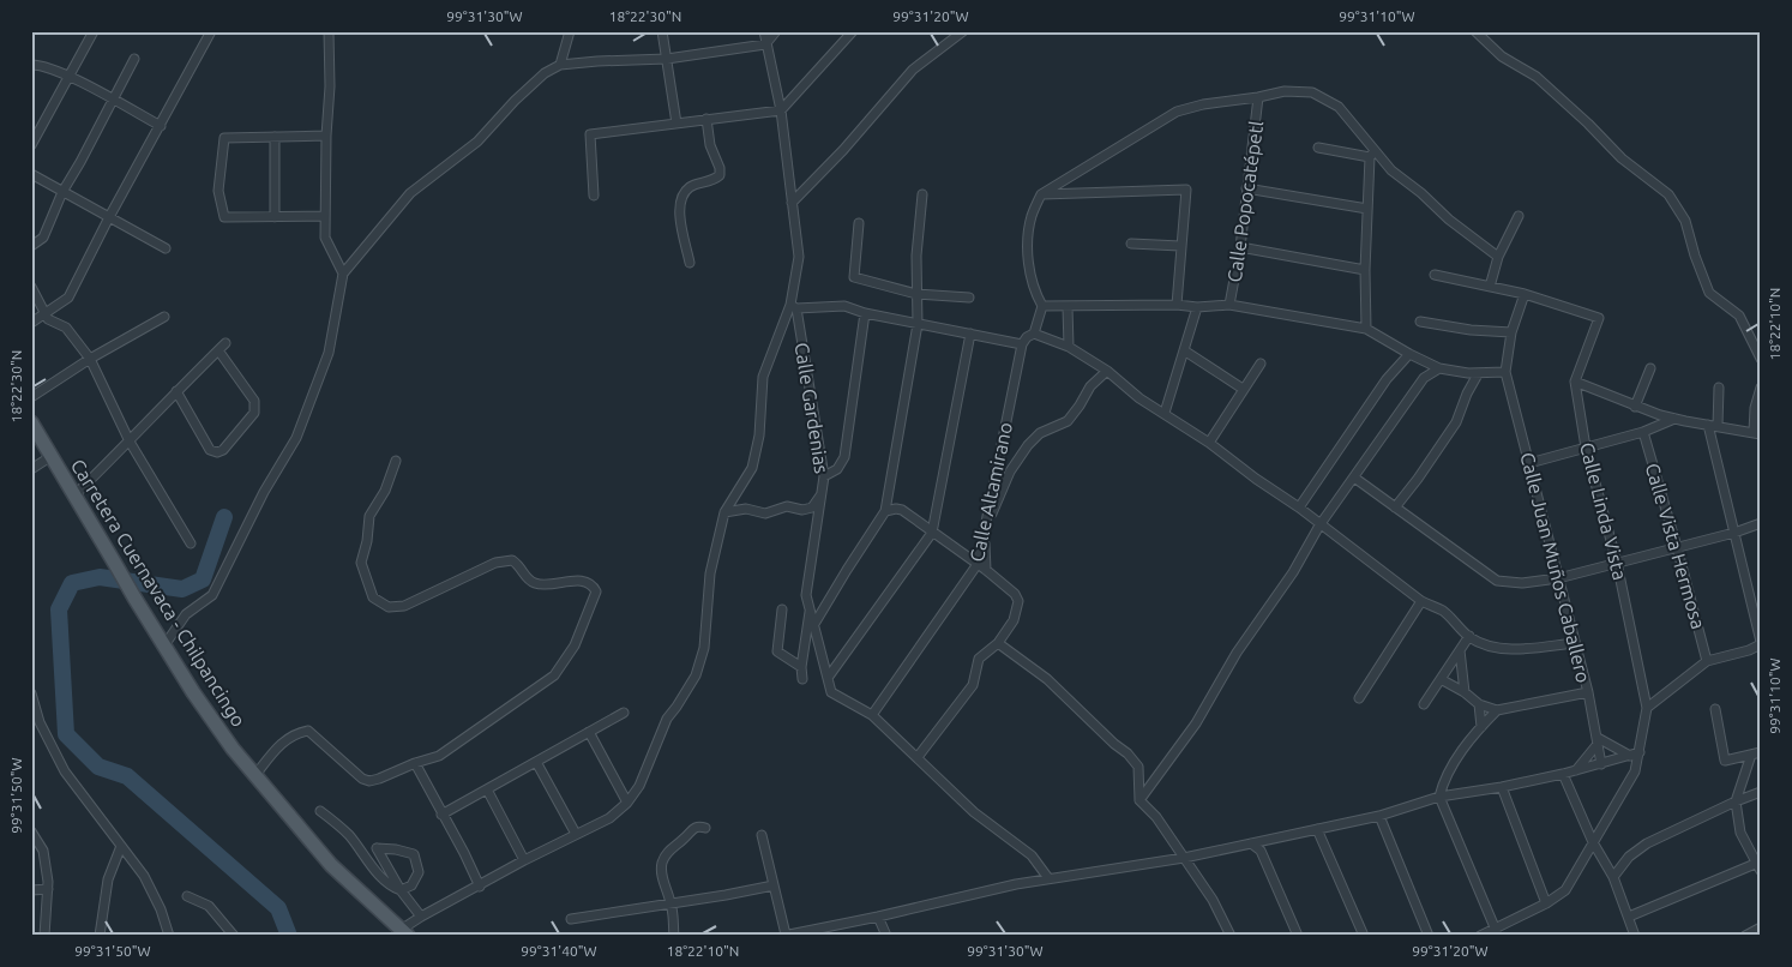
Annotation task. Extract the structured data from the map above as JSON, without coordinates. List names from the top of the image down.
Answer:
{
  "streets": {
    "main road": ["Carretera Cuernavaca - Chilpancingo"],
    "street": [
      "Calle Popocatépetl",
      "Calle Gardenias",
      "Calle Altamirano",
      "Calle Linda Vista",
      "Calle Vista Hermosa",
      "Calle Juan Muños Caballero"
    ]
  },
  "crossings": [
    ["Calle Gardenias", "Calle Altamirano"]
  ],
  "coordinates": [
    "99°31'30\"W",
    "18°22'30\"N",
    "99°31'20\"W",
    "99°31'10\"W",
    "18°22'10\"N",
    "99°31'50\"W",
    "99°31'40\"W"
  ]
}
